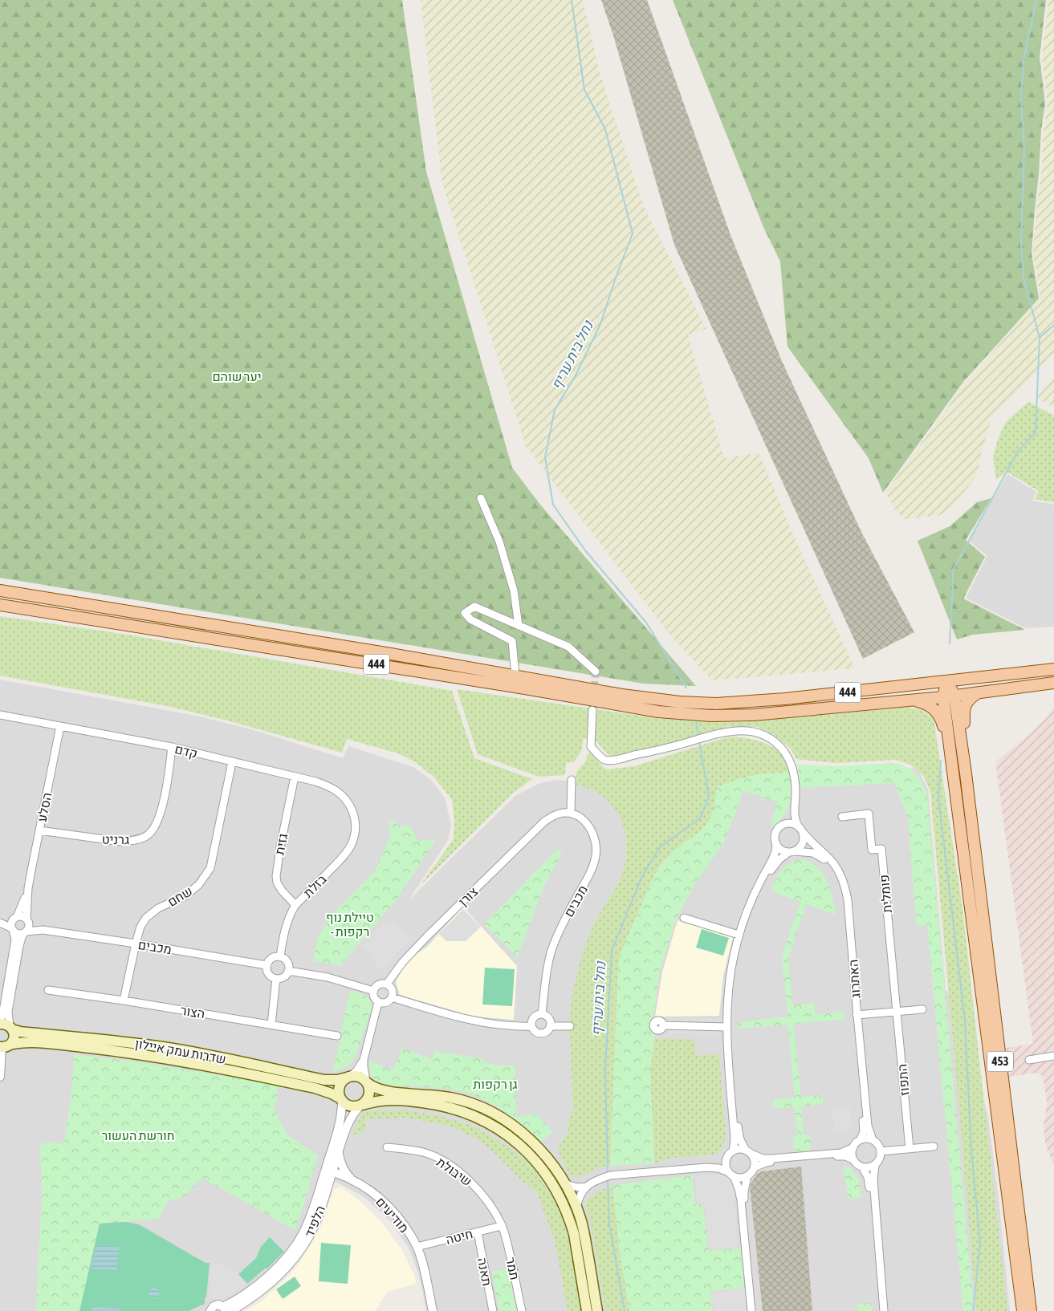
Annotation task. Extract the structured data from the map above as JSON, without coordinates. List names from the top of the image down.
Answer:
{
  "streets": {
    "main road": ["444", "שדרות עמק איילון", "453"],
    "street": [
      "קדם",
      "הסלע",
      "גרניט",
      "גזית",
      "בזלת",
      "פומלית",
      "שחם",
      "צורן",
      "מכבים",
      "האתרוג",
      "הצור",
      "התפוז",
      "שיבולת",
      "מודיעים",
      "הלפיד",
      "חיטה",
      "תמר",
      "תאנה"
    ]
  },
  "crossings": [
    ["444", "453"],
    ["קדם", "הסלע"],
    ["קדם", "גרניט"],
    ["קדם", "גזית"],
    ["קדם", "בזלת"],
    ["קדם", "שחם"],
    ["הסלע", "גרניט"],
    ["הסלע", "מכבים"],
    ["הסלע", "שדרות עמק איילון"],
    ["גזית", "בזלת"],
    ["בזלת", "מכבים"],
    ["פומלית", "התפוז"],
    ["שחם", "מכבים"],
    ["שחם", "הצור"],
    ["צורן", "מכבים"],
    ["שדרות עמק איילון", "הלפיד"],
    ["שיבולת", "חיטה"],
    ["שיבולת", "תמר"],
    ["מודיעים", "הלפיד"],
    ["מודיעים", "חיטה"],
    ["חיטה", "תמר"],
    ["חיטה", "תאנה"]
  ],
  "water": ["נחל בית עריף"],
  "parks": [
    "יער שוהם",
    "טיילת נוף - רקפות",
    "גן רקפות",
    "חורשת העשור"
  ]
}
